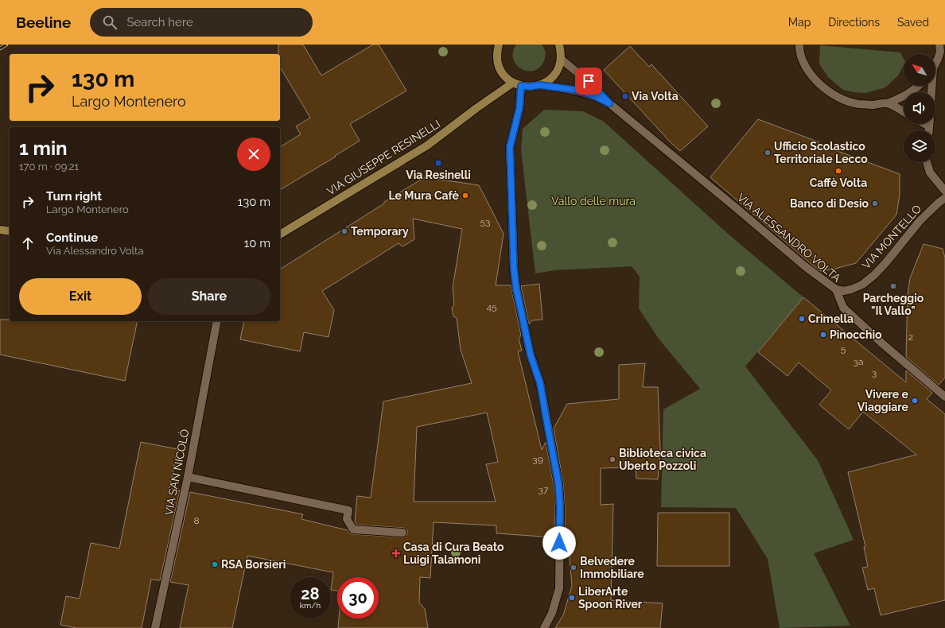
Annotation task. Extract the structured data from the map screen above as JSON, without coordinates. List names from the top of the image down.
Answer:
{
  "streets": {
    "street": [
      "VIA GIUSEPPE RESINELLI",
      "VIA MONTELLO",
      "VIA ALESSANDRO VOLTA",
      "VIA SAN NICOLÒ"
    ]
  },
  "crossings": [
    ["VIA MONTELLO", "VIA ALESSANDRO VOLTA"]
  ],
  "parks": ["Vallo delle mura"],
  "places": {
    "transit": ["Via Volta", "Via Resinelli"],
    "other": [
      "Ufficio Scolastico Territoriale Lecco",
      "Caffè Volta",
      "Le Mura Cafè",
      "Banco di Desio",
      "Temporary",
      "Parcheggio \"Il Vallo\"",
      "Crimella",
      "Pinocchio",
      "Vivere e Viaggiare",
      "Biblioteca civica Uberto Pozzoli",
      "RSA Borsieri",
      "Belvedere Immobiliare",
      "LiberArte Spoon River"
    ],
    "health": ["Casa di Cura Beato Luigi Talamoni"]
  },
  "house_numbers": [
    "53",
    "45",
    "2",
    "5",
    "3a",
    "3",
    "39",
    "37",
    "8"
  ],
  "north": "top left",
  "page": {
    "header": "Beeline",
    "search": "Search here",
    "nav": ["Map", "Directions", "Saved"],
    "turn": ["130 m", "Largo Montenero"],
    "heading": ["1 min", "170 m · 09:21"],
    "list": [
      {
        "name": "Turn right",
        "note": "Largo Montenero",
        "value": "130 m"
      },
      {
        "name": "Continue",
        "note": "Via Alessandro Volta",
        "value": "10 m"
      }
    ],
    "buttons": ["Exit", "Share"],
    "speed": "28 km/h",
    "limit": "30"
  }
}
